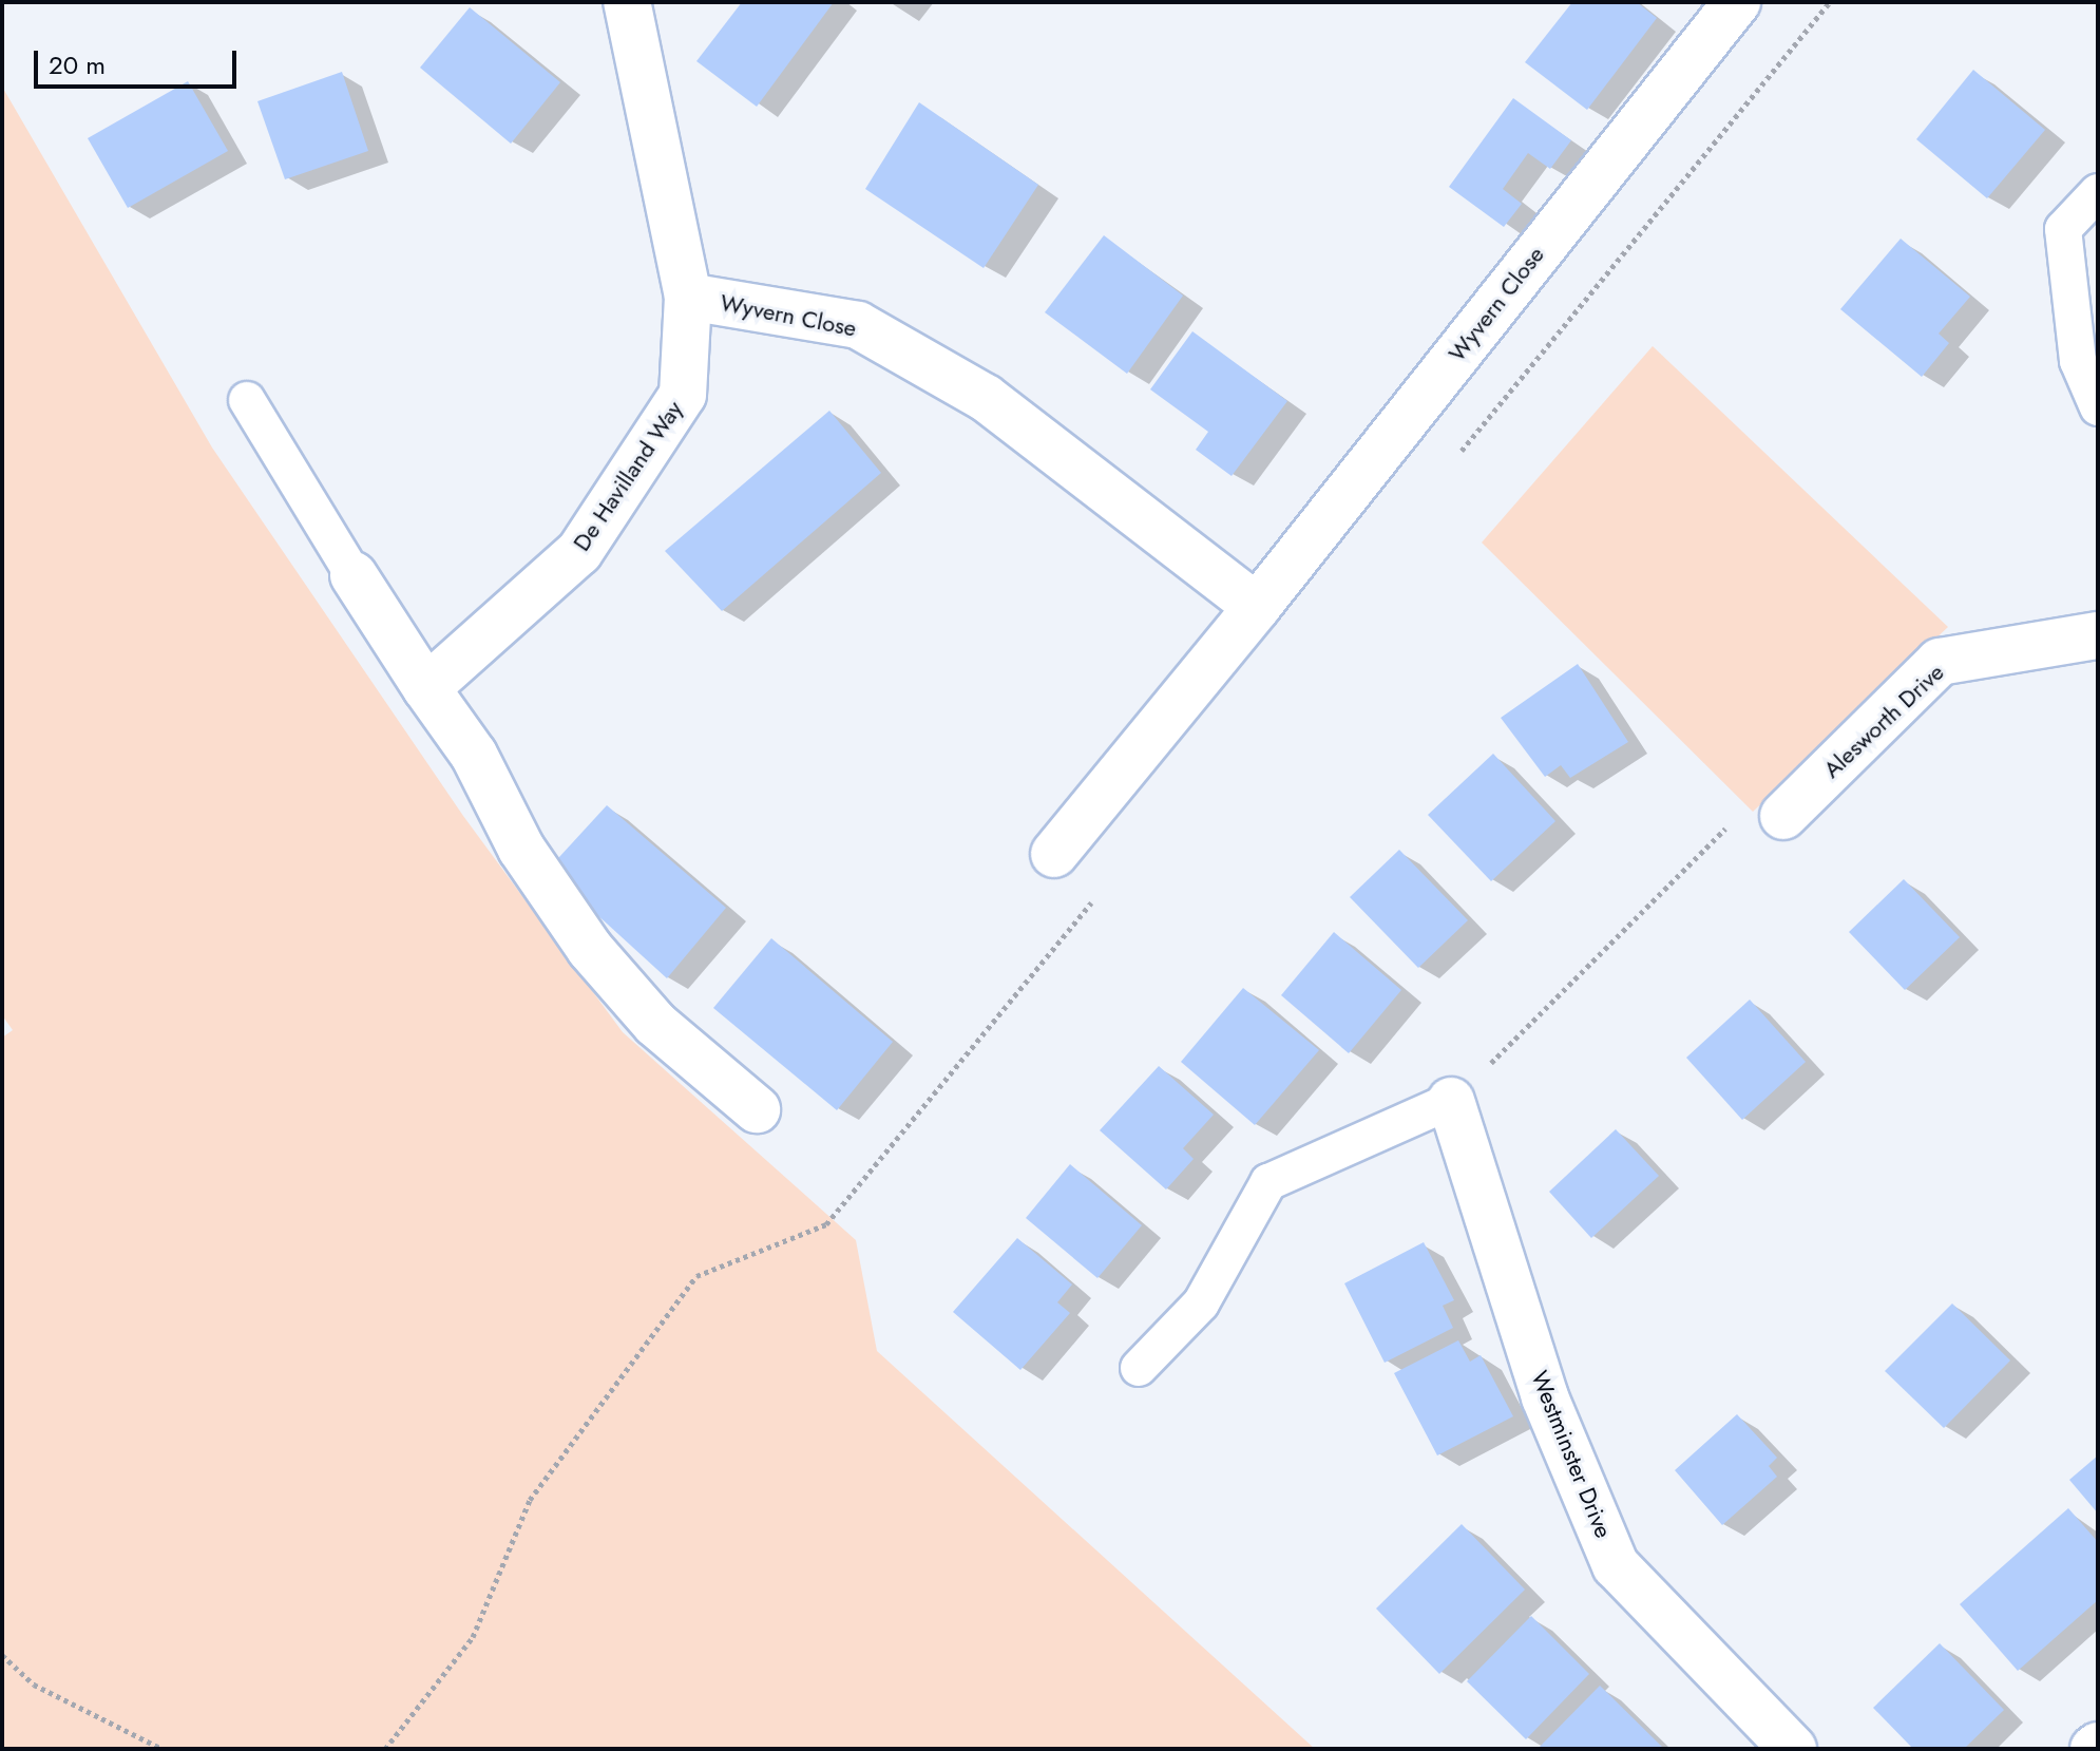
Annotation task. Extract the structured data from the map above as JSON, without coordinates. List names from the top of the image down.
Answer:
{
  "streets": {
    "street": [
      "Wyvern Close",
      "De Havilland Way",
      "Alesworth Drive",
      "Westminster Drive"
    ]
  },
  "crossings": [
    ["Wyvern Close", "De Havilland Way"]
  ],
  "scale_bar": "20 m"
}
